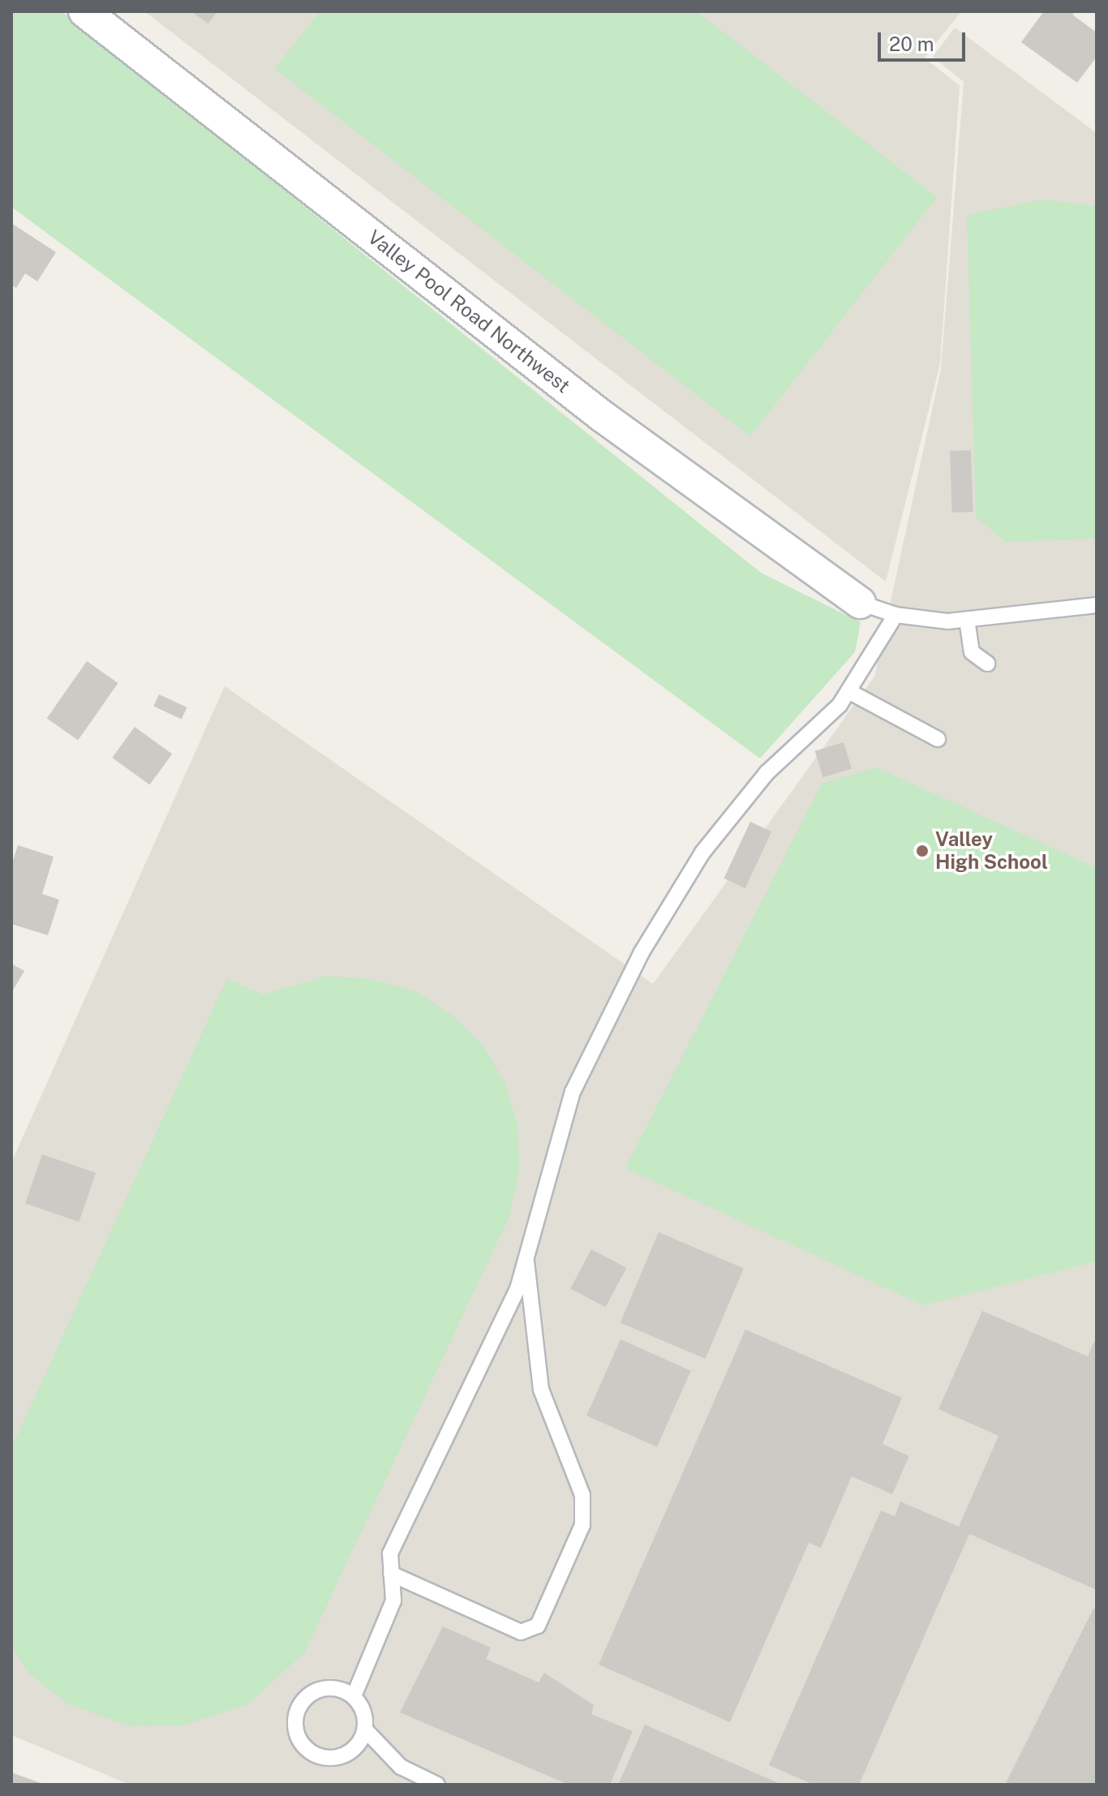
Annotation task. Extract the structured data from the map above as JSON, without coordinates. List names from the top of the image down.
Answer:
{
  "streets": {
    "street": ["Valley Pool Road Northwest"]
  },
  "places": ["Valley High School"],
  "scale_bar": "20 m"
}
